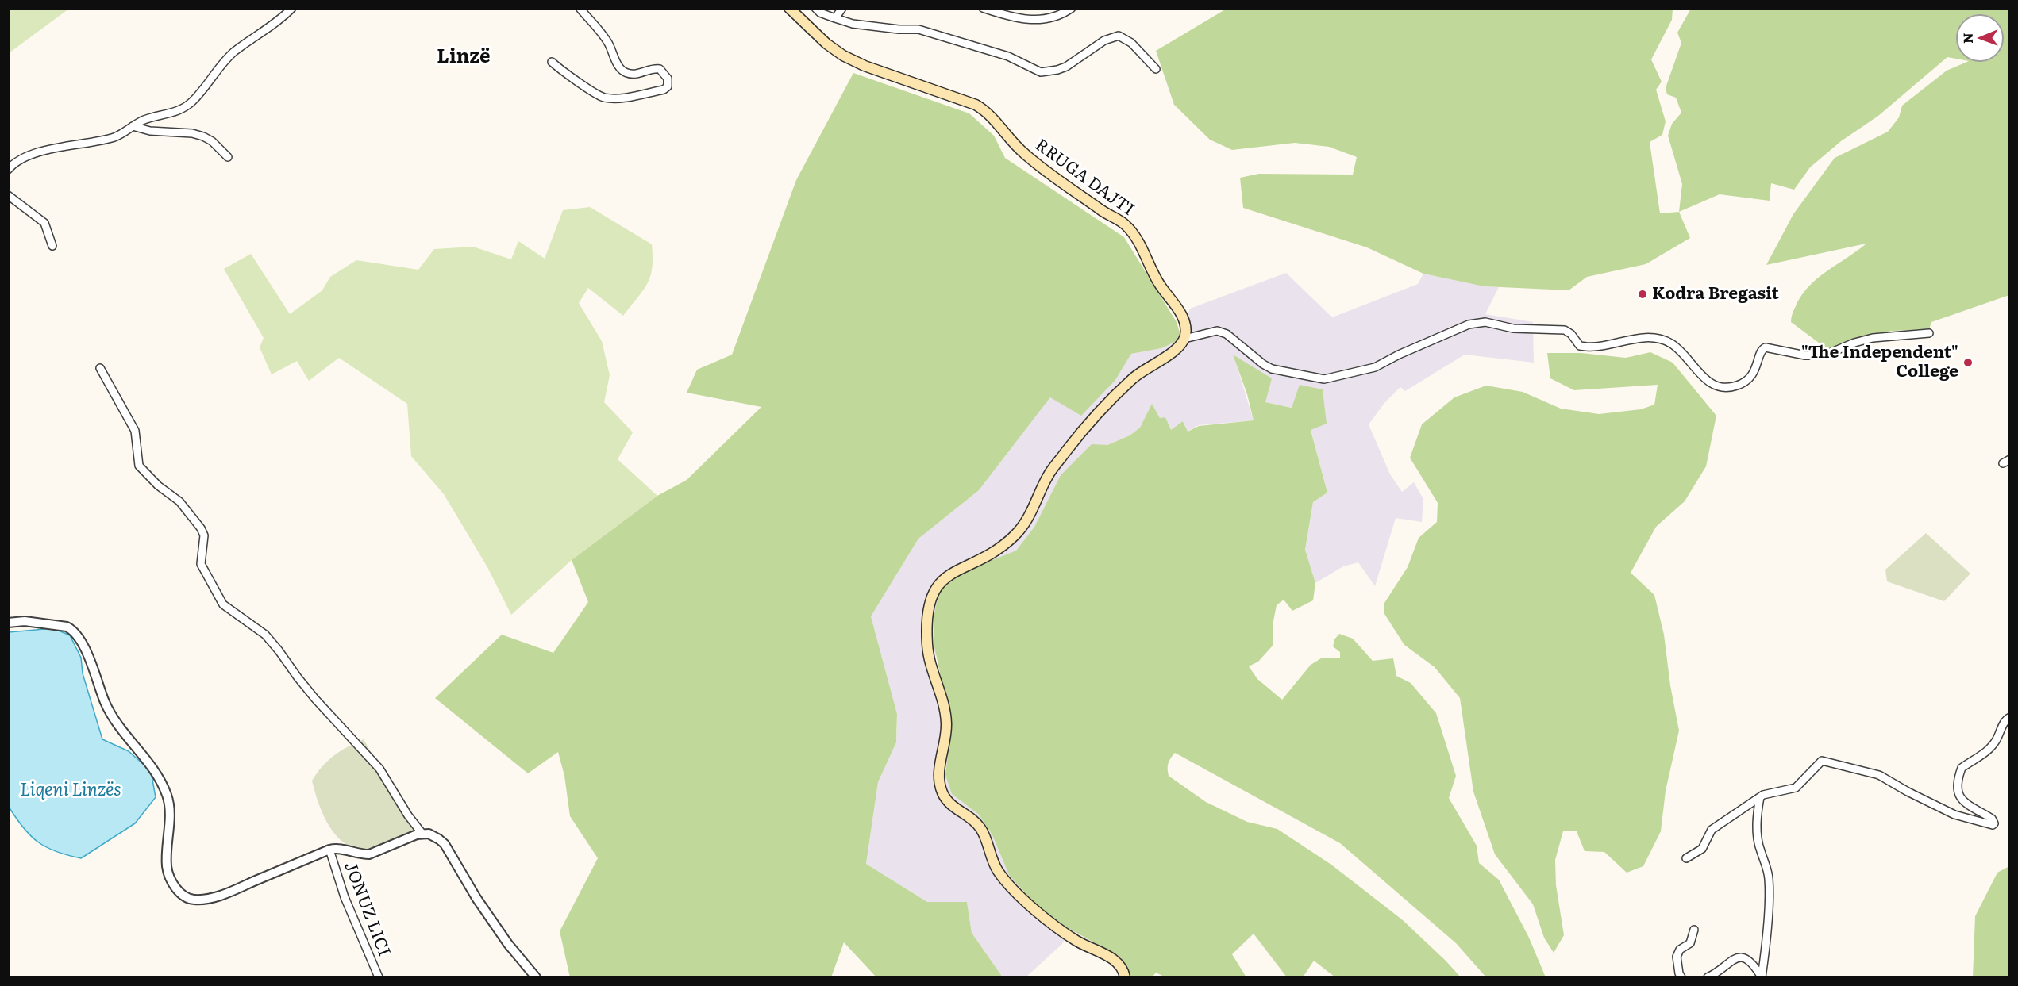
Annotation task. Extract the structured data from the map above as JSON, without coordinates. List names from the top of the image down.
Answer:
{
  "streets": {
    "main road": ["RRUGA DAJTI"],
    "street": ["JONUZ LICI"]
  },
  "districts": ["Linzë"],
  "water": ["Liqeni Linzës"],
  "places": ["Kodra Bregasit", "\"The Independent\" College"],
  "north": "left"
}
